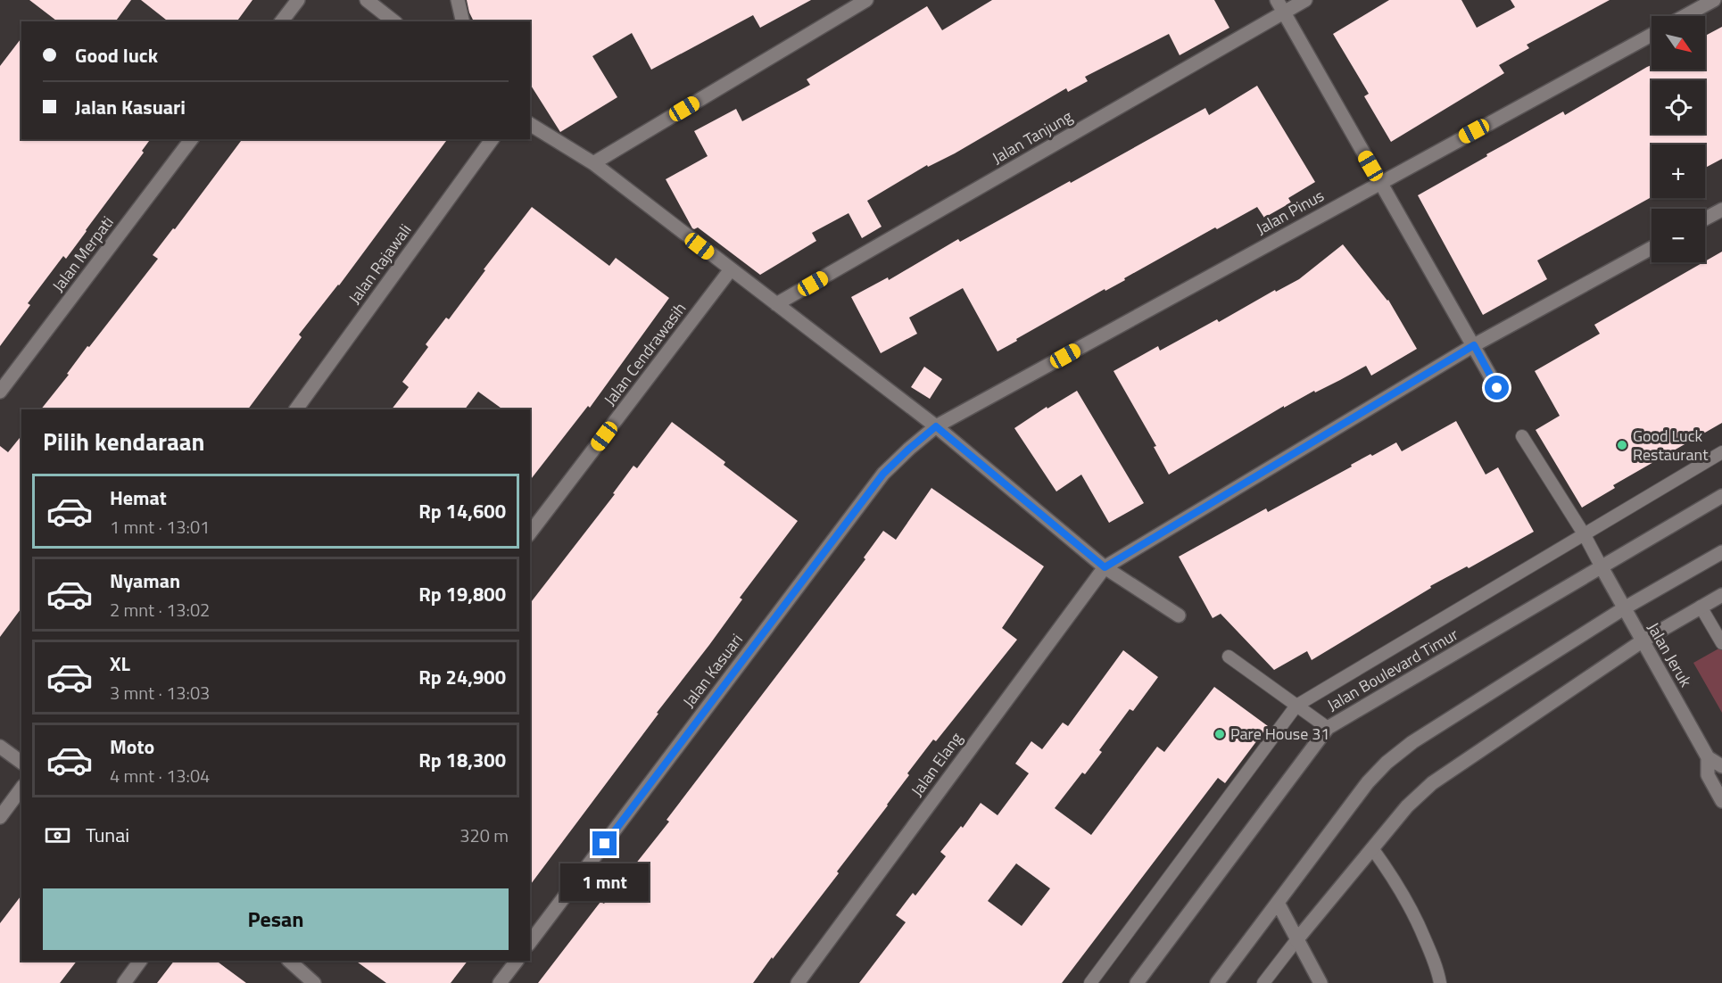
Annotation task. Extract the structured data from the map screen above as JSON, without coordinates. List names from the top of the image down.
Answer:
{
  "streets": {
    "street": [
      "Jalan Tanjung",
      "Jalan Pinus",
      "Jalan Merpati",
      "Jalan Rajawali",
      "Jalan Cendrawasih",
      "Jalan Jeruk",
      "Jalan Boulevard Timur",
      "Jalan Kasuari",
      "Jalan Elang"
    ]
  },
  "crossings": [
    ["Jalan Pinus", "Jalan Kasuari"],
    ["Jalan Jeruk", "Jalan Boulevard Timur"]
  ],
  "places": ["Good Luck Restaurant", "Pare House 31"],
  "north": "bottom right",
  "page": {
    "map_buttons": ["+", "−"],
    "banner": ["Good luck", "Jalan Kasuari"],
    "heading": "Pilih kendaraan",
    "list": [
      {
        "name": "Hemat",
        "note": "1 mnt · 13:01",
        "value": "Rp 14,600"
      },
      {
        "name": "Nyaman",
        "note": "2 mnt · 13:02",
        "value": "Rp 19,800"
      },
      {
        "name": "XL",
        "note": "3 mnt · 13:03",
        "value": "Rp 24,900"
      },
      {
        "name": "Moto",
        "note": "4 mnt · 13:04",
        "value": "Rp 18,300"
      }
    ],
    "pay": ["Tunai", "320 m"],
    "bubble": "1 mnt",
    "buttons": "Pesan"
  }
}
